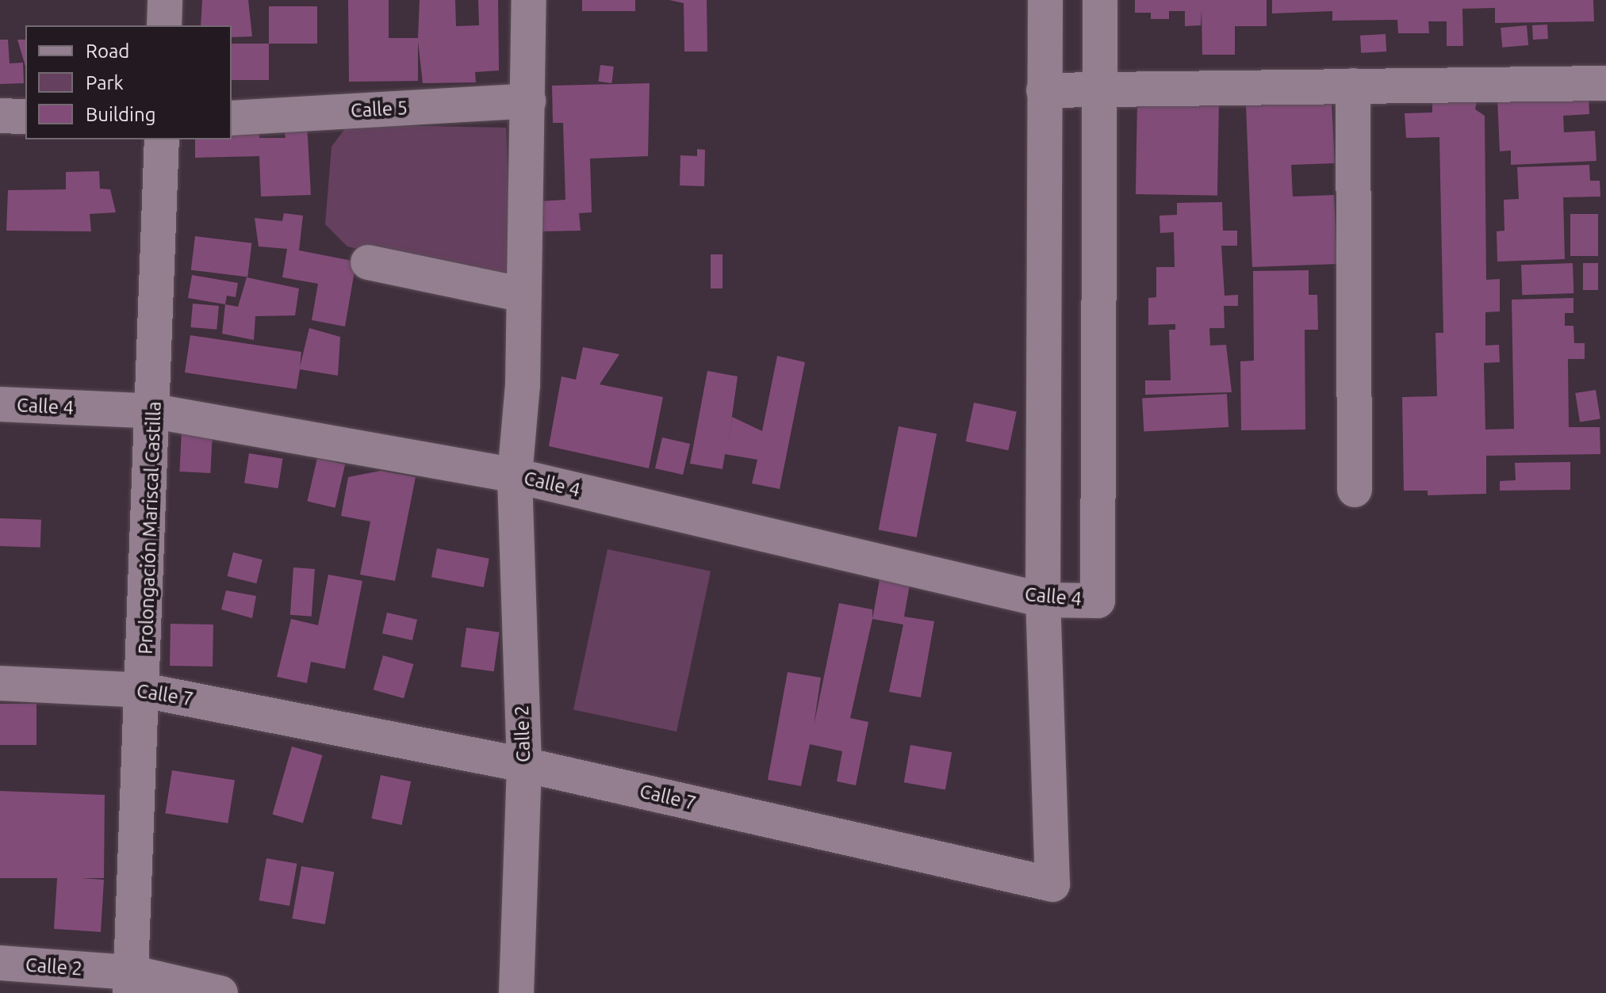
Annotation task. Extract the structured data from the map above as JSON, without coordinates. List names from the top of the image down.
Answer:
{
  "streets": {
    "street": [
      "Calle 5",
      "Calle 4",
      "Prolongación Mariscal Castilla",
      "Calle 7",
      "Calle 2"
    ]
  },
  "crossings": [
    ["Calle 5", "Calle 2"],
    ["Calle 4", "Prolongación Mariscal Castilla"],
    ["Calle 4", "Calle 7"],
    ["Calle 4", "Calle 2"],
    ["Prolongación Mariscal Castilla", "Calle 7"],
    ["Prolongación Mariscal Castilla", "Calle 2"],
    ["Calle 7", "Calle 2"]
  ],
  "legend": ["Road", "Park", "Building"]
}
